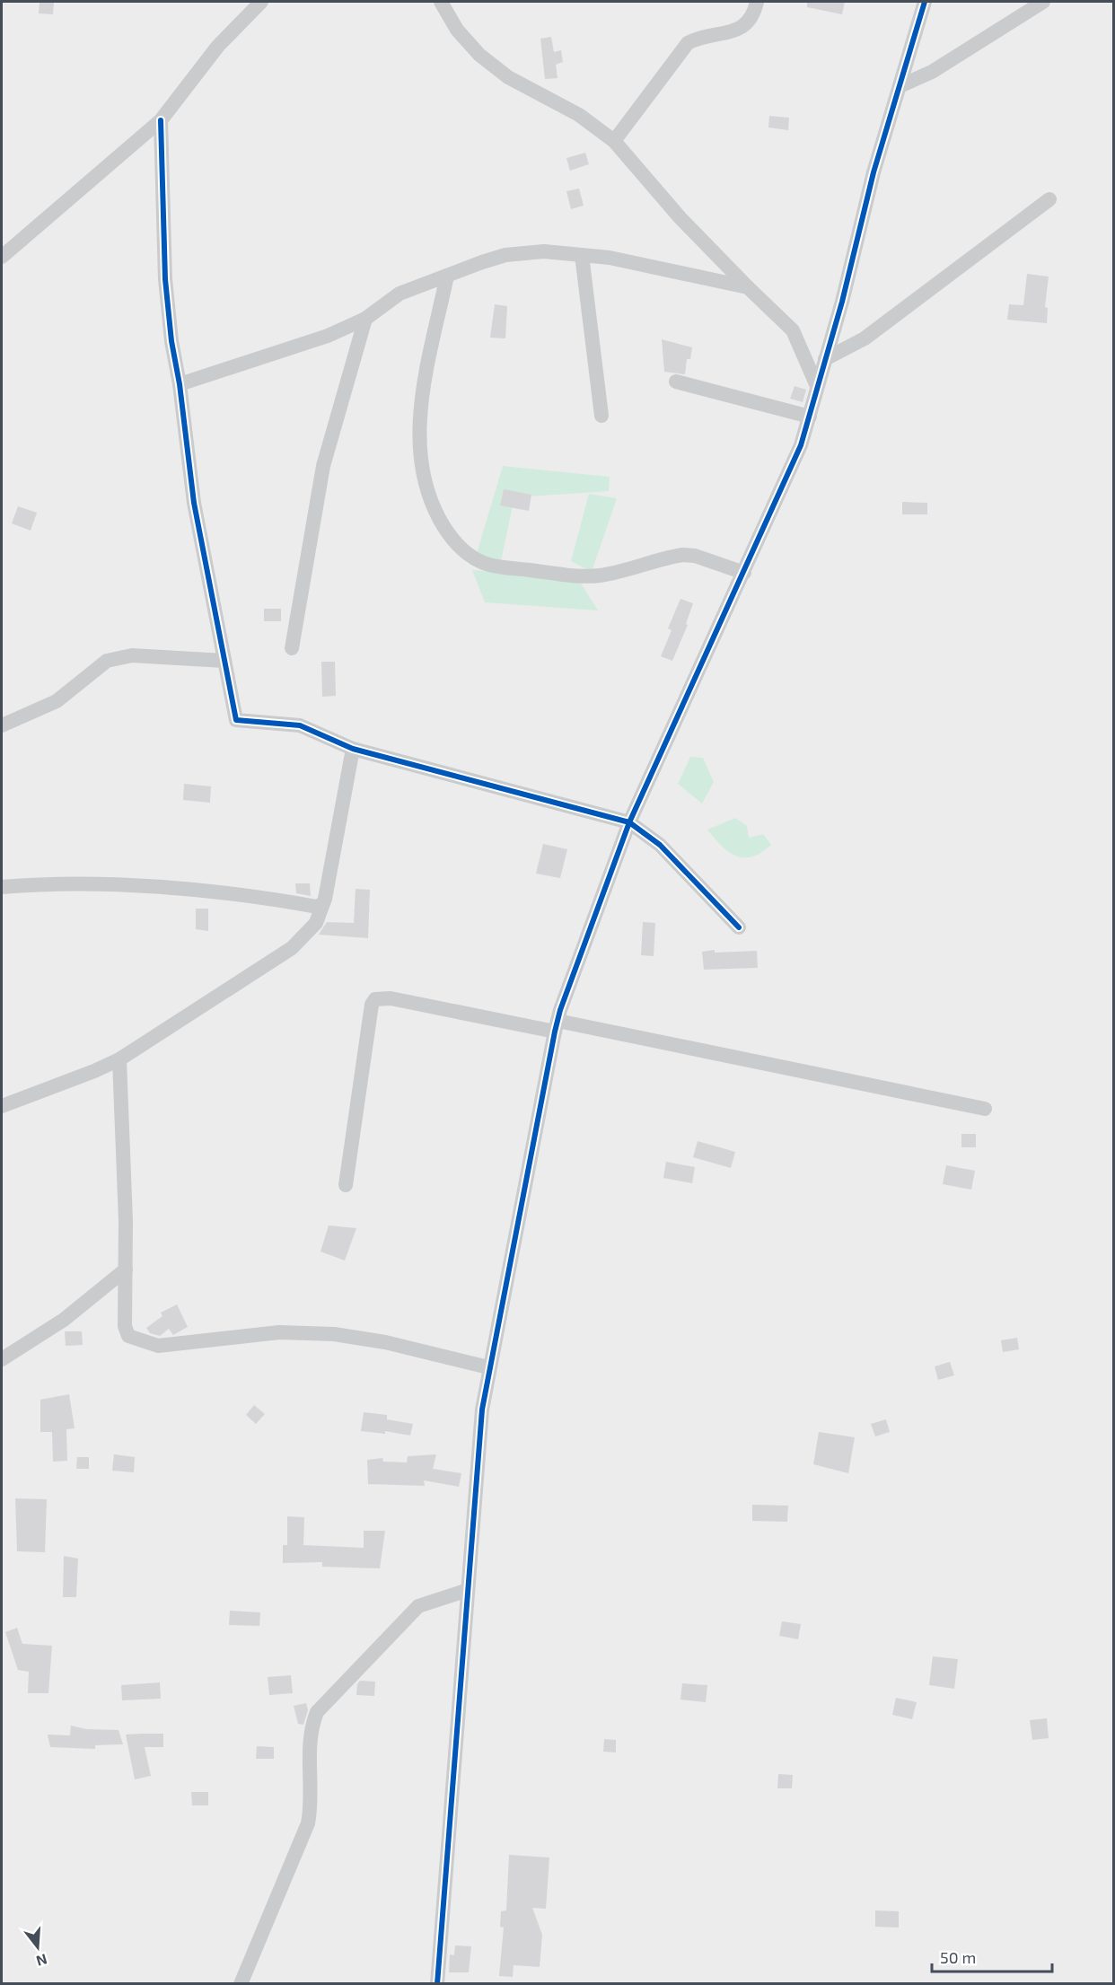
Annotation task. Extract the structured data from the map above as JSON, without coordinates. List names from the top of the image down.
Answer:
{
  "scale_bar": "50 m",
  "north": "bottom"
}
